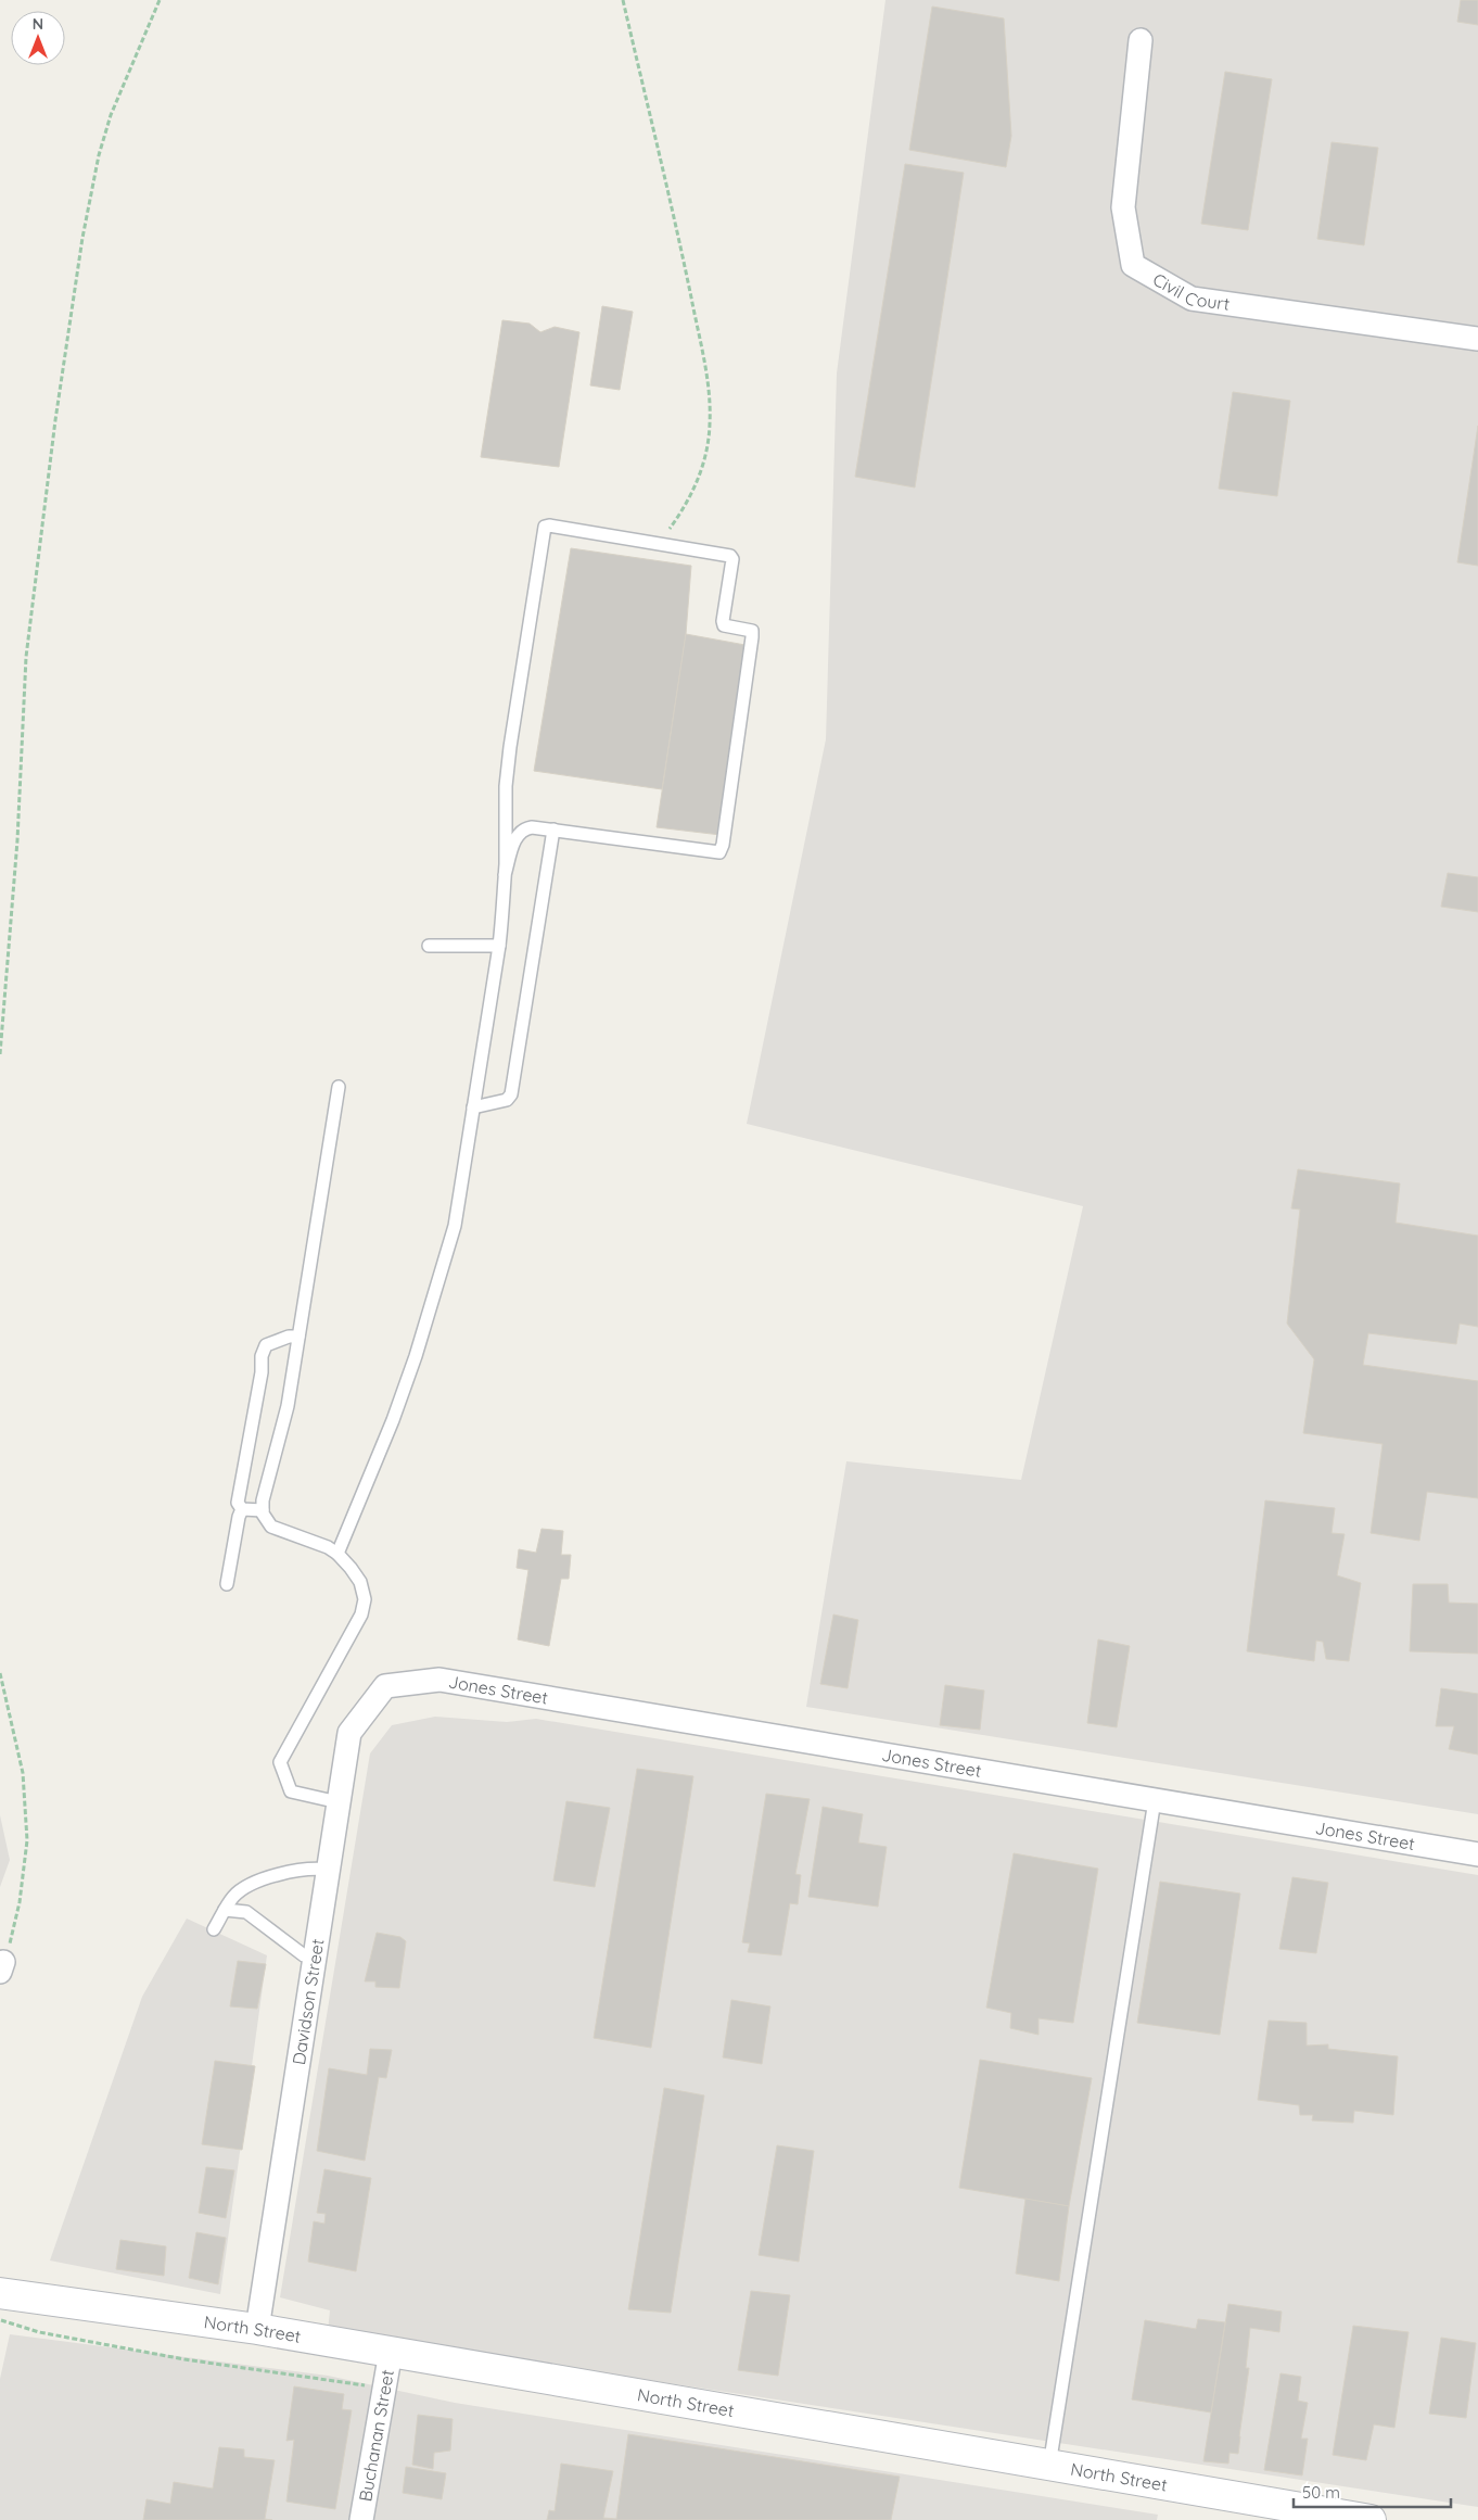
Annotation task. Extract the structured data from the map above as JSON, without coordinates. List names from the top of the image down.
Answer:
{
  "streets": {
    "street": [
      "Civil Court",
      "Jones Street",
      "Davidson Street",
      "North Street",
      "Buchanan Street"
    ]
  },
  "crossings": [
    ["Jones Street", "Davidson Street"],
    ["Davidson Street", "North Street"],
    ["North Street", "Buchanan Street"]
  ],
  "scale_bar": "50 m",
  "north": "top"
}
